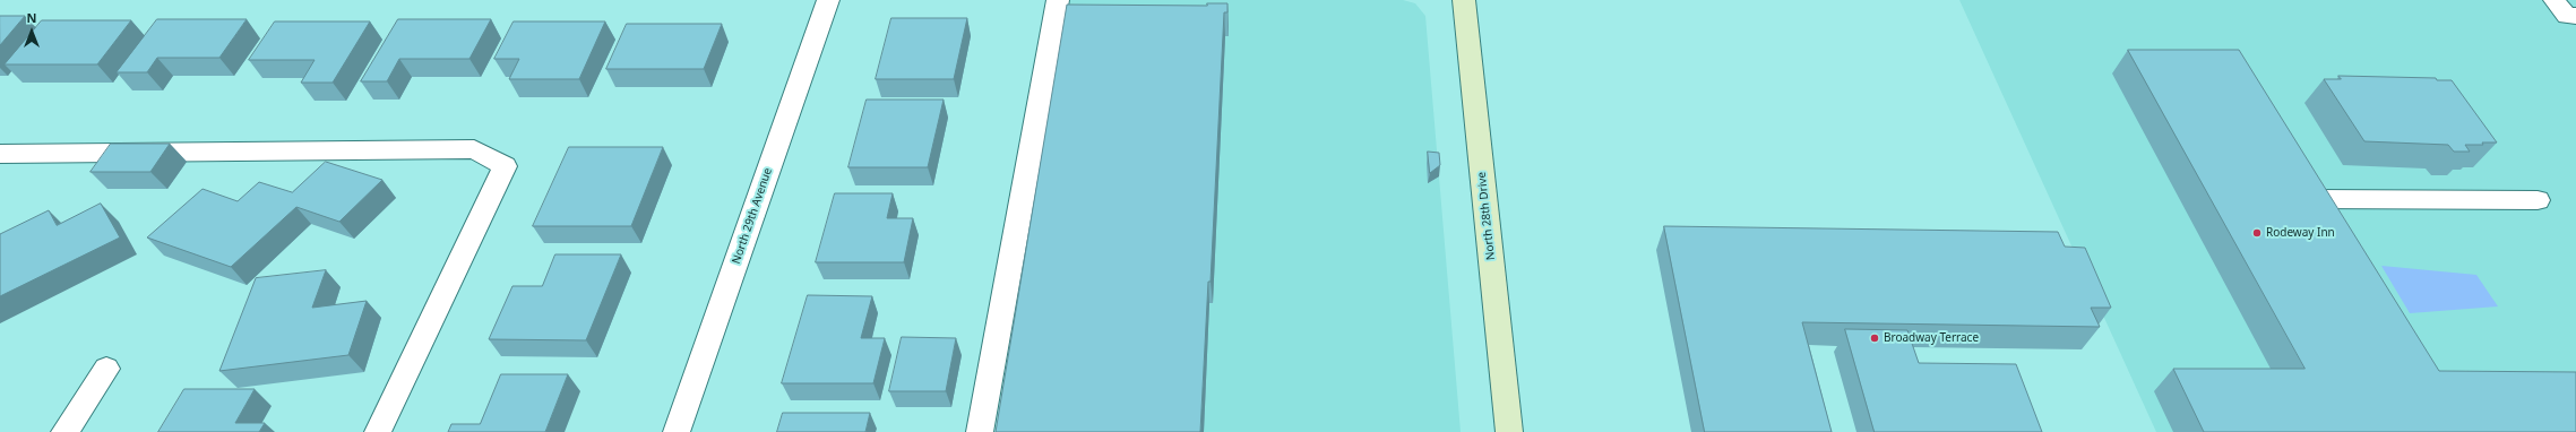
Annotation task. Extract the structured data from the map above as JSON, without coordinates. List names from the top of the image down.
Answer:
{
  "streets": {
    "street": ["North 29th Avenue", "North 28th Drive"]
  },
  "places": ["Rodeway Inn", "Broadway Terrace"],
  "north": "top"
}
